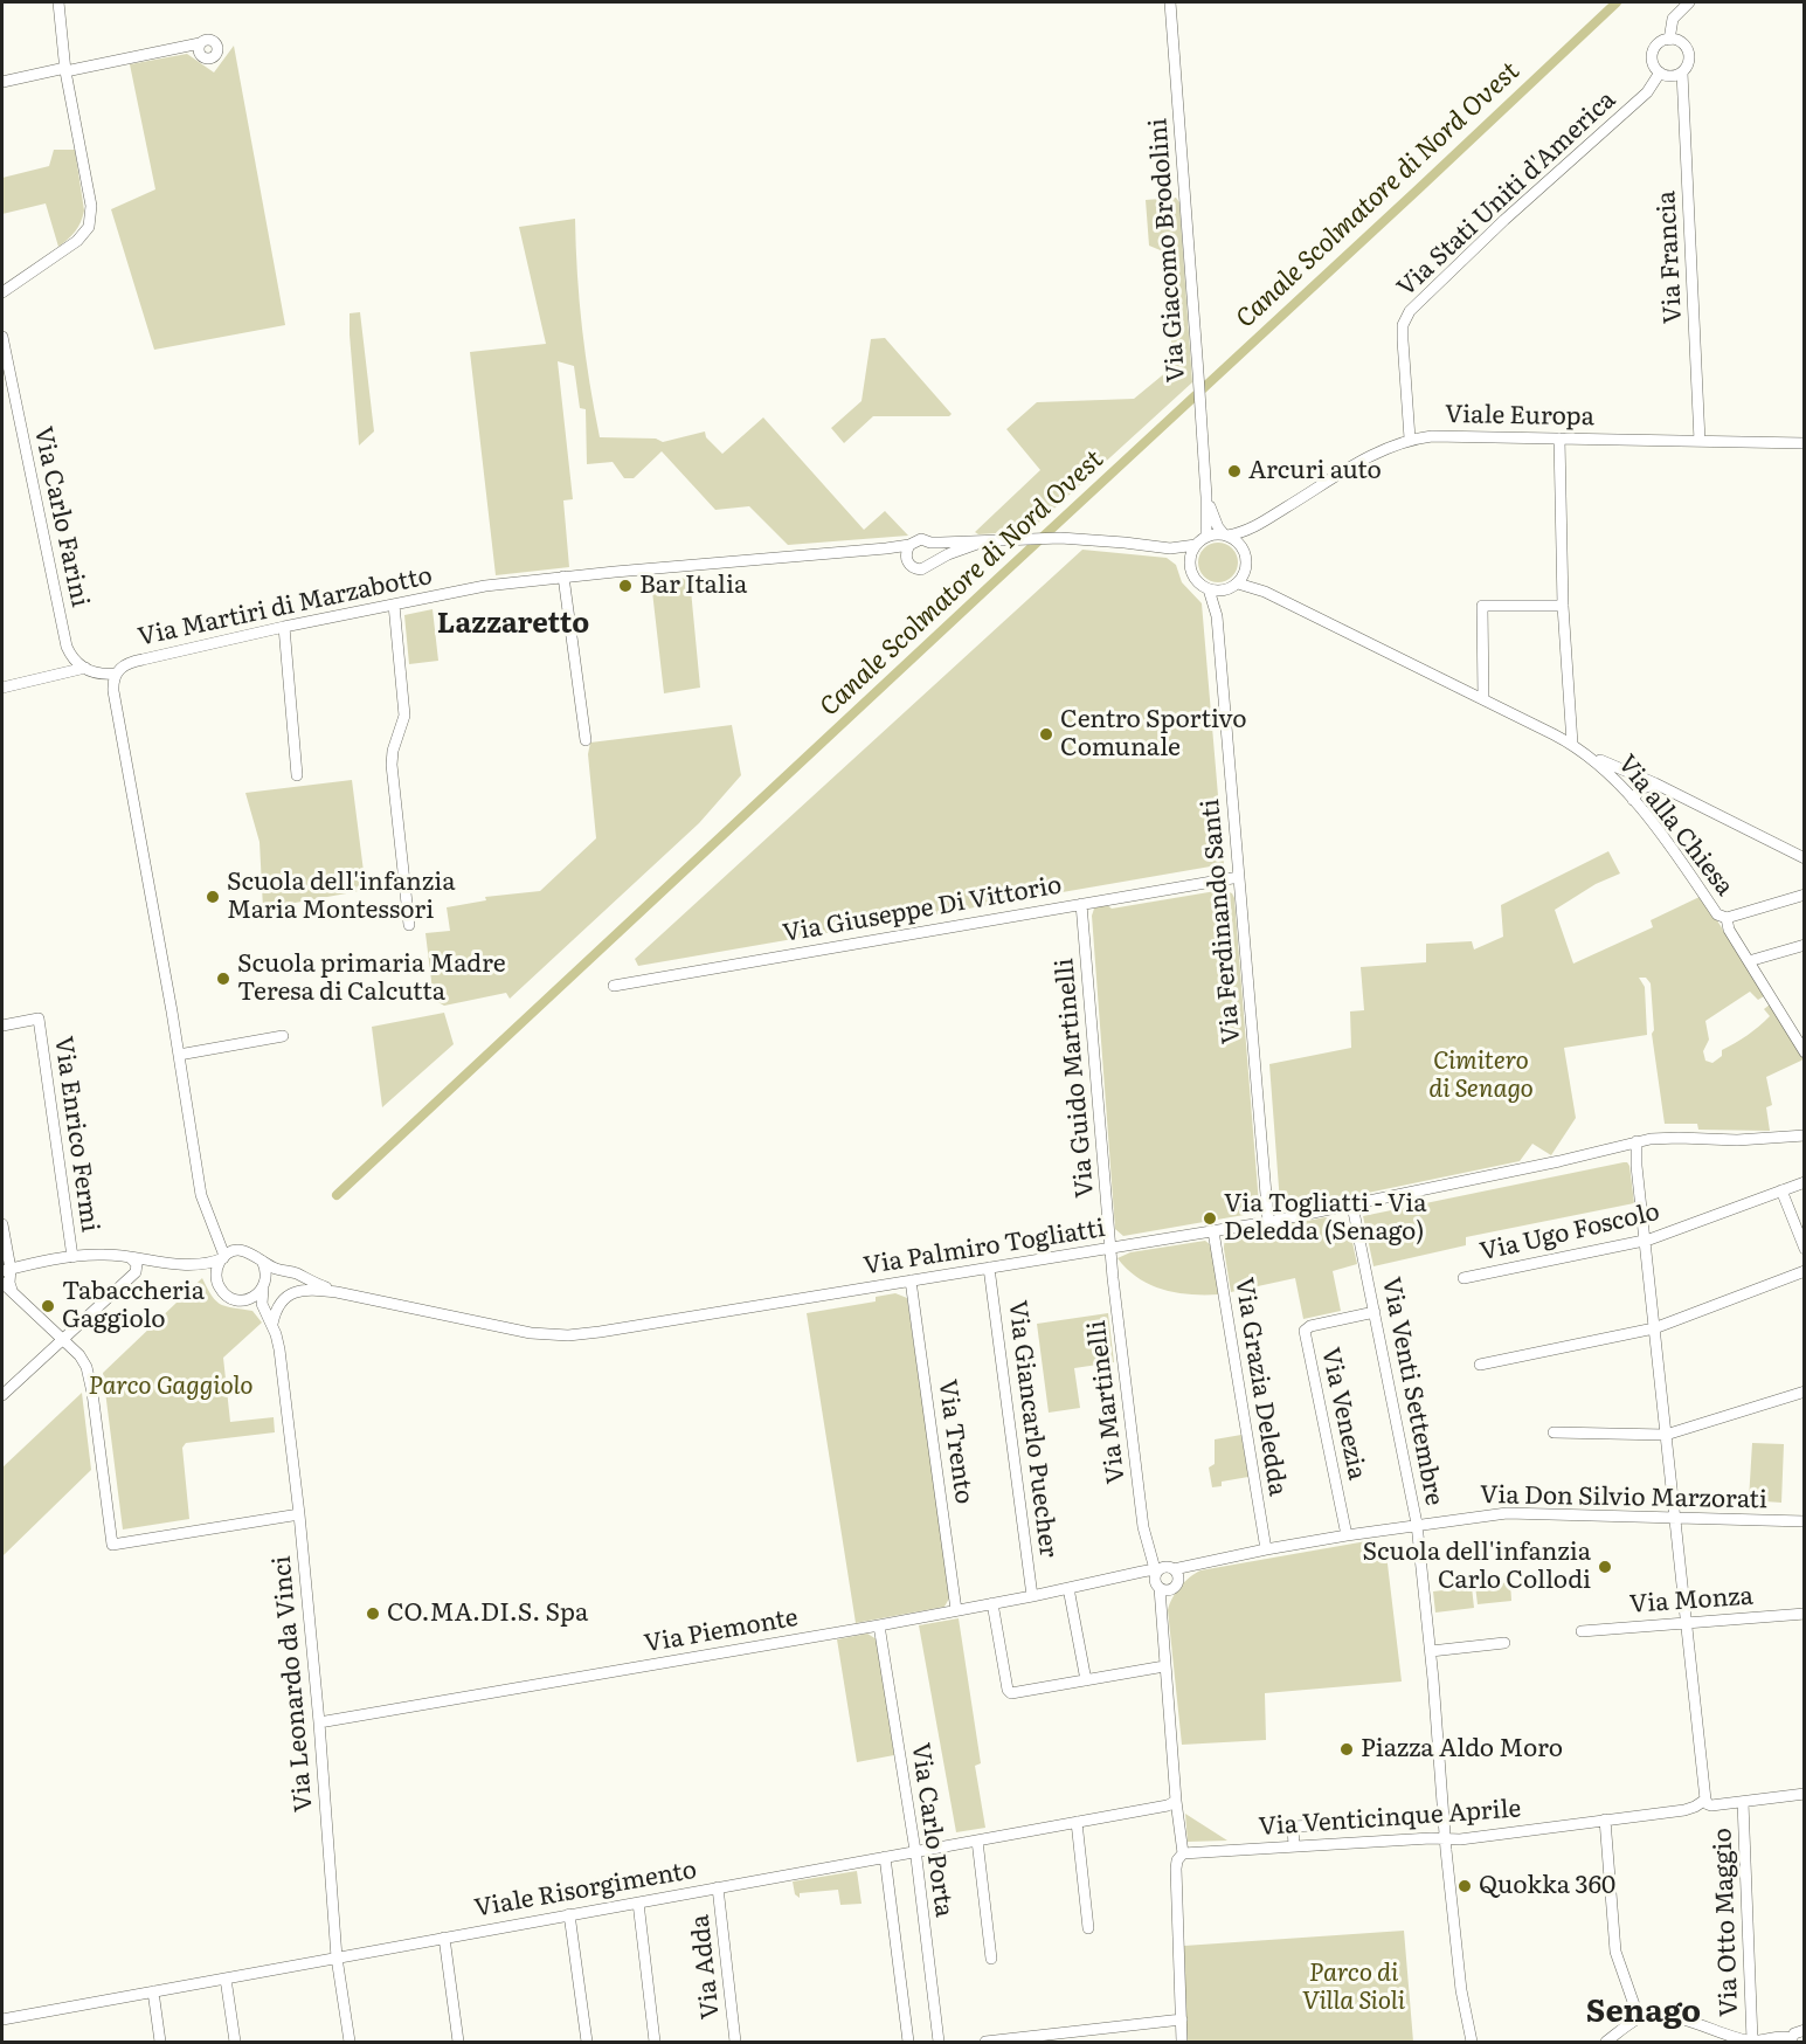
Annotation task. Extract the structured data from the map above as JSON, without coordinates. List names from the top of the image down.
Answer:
{
  "streets": {
    "street": [
      "Via Stati Uniti d'America",
      "Via Giacomo Brodolini",
      "Via Francia",
      "Viale Europa",
      "Via Carlo Farini",
      "Via Martiri di Marzabotto",
      "Via alla Chiesa",
      "Via Giuseppe Di Vittorio",
      "Via Ferdinando Santi",
      "Via Guido Martinelli",
      "Via Enrico Fermi",
      "Via Ugo Foscolo",
      "Via Palmiro Togliatti",
      "Via Grazia Deledda",
      "Via Venti Settembre",
      "Via Martinelli",
      "Via Venezia",
      "Via Giancarlo Puecher",
      "Via Trento",
      "Via Don Silvio Marzorati",
      "Via Monza",
      "Via Piemonte",
      "Via Leonardo da Vinci",
      "Via Venticinque Aprile",
      "Via Carlo Porta",
      "Viale Risorgimento",
      "Via Otto Maggio",
      "Via Adda"
    ]
  },
  "crossings": [
    ["Via Stati Uniti d'America", "Via Francia"],
    ["Via Stati Uniti d'America", "Viale Europa"],
    ["Via Giacomo Brodolini", "Viale Europa"],
    ["Via Giacomo Brodolini", "Via alla Chiesa"],
    ["Via Giacomo Brodolini", "Via Ferdinando Santi"],
    ["Via Francia", "Viale Europa"],
    ["Viale Europa", "Via alla Chiesa"],
    ["Viale Europa", "Via Ferdinando Santi"],
    ["Via Martiri di Marzabotto", "Via Palmiro Togliatti"],
    ["Via Martiri di Marzabotto", "Via Leonardo da Vinci"],
    ["Via alla Chiesa", "Via Ferdinando Santi"],
    ["Via Giuseppe Di Vittorio", "Via Ferdinando Santi"],
    ["Via Giuseppe Di Vittorio", "Via Guido Martinelli"],
    ["Via Ferdinando Santi", "Via Palmiro Togliatti"],
    ["Via Guido Martinelli", "Via Palmiro Togliatti"],
    ["Via Guido Martinelli", "Via Martinelli"],
    ["Via Palmiro Togliatti", "Via Grazia Deledda"],
    ["Via Palmiro Togliatti", "Via Venti Settembre"],
    ["Via Palmiro Togliatti", "Via Martinelli"],
    ["Via Palmiro Togliatti", "Via Giancarlo Puecher"],
    ["Via Palmiro Togliatti", "Via Trento"],
    ["Via Palmiro Togliatti", "Via Leonardo da Vinci"],
    ["Via Grazia Deledda", "Via Don Silvio Marzorati"],
    ["Via Venti Settembre", "Via Venezia"],
    ["Via Venti Settembre", "Via Don Silvio Marzorati"],
    ["Via Venti Settembre", "Via Venticinque Aprile"],
    ["Via Venezia", "Via Don Silvio Marzorati"],
    ["Via Giancarlo Puecher", "Via Piemonte"],
    ["Via Trento", "Via Piemonte"],
    ["Via Don Silvio Marzorati", "Via Piemonte"],
    ["Via Piemonte", "Via Leonardo da Vinci"],
    ["Via Piemonte", "Via Carlo Porta"],
    ["Via Leonardo da Vinci", "Viale Risorgimento"],
    ["Via Venticinque Aprile", "Via Otto Maggio"],
    ["Via Carlo Porta", "Viale Risorgimento"],
    ["Viale Risorgimento", "Via Adda"]
  ],
  "districts": ["Lazzaretto", "Senago"],
  "water": ["Canale Scolmatore di Nord Ovest"],
  "parks": ["Cimitero di Senago", "Parco Gaggiolo", "Parco di Villa Sioli"],
  "places": [
    "Arcuri auto",
    "Bar Italia",
    "Centro Sportivo Comunale",
    "Scuola dell'infanzia Maria Montessori",
    "Scuola primaria Madre Teresa di Calcutta",
    "Via Togliatti - Via Deledda (Senago)",
    "Tabaccheria Gaggiolo",
    "Scuola dell'infanzia Carlo Collodi",
    "CO.MA.DI.S. Spa",
    "Piazza Aldo Moro",
    "Quokka 360"
  ]
}
